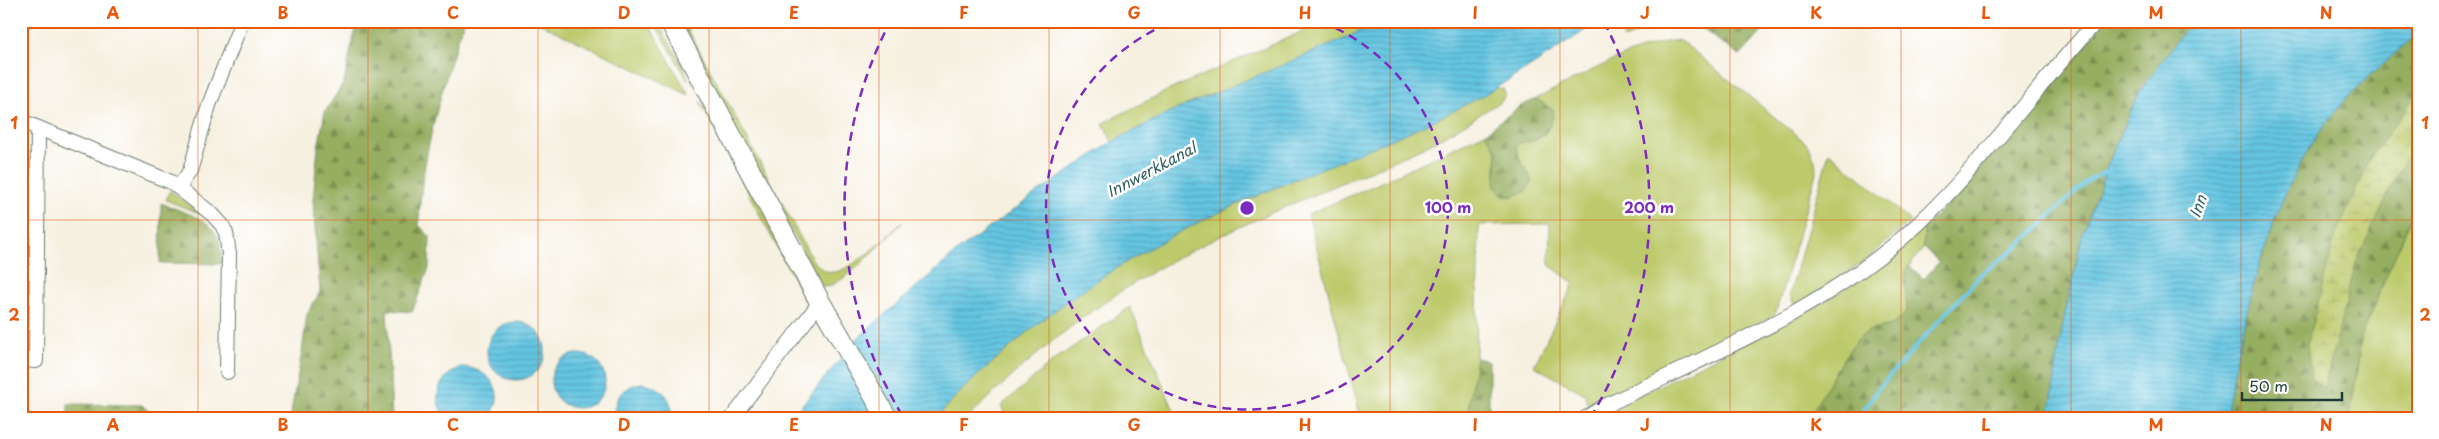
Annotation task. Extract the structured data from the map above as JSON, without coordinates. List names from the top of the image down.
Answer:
{
  "water": ["Innwerkkanal", "Inn"],
  "scale_bar": "50 m",
  "grid": {
    "columns": [
      "A",
      "B",
      "C",
      "D",
      "E",
      "F",
      "G",
      "H",
      "I",
      "J",
      "K",
      "L",
      "M",
      "N"
    ],
    "rows": ["1", "2"]
  },
  "rings": ["100 m", "200 m"]
}
